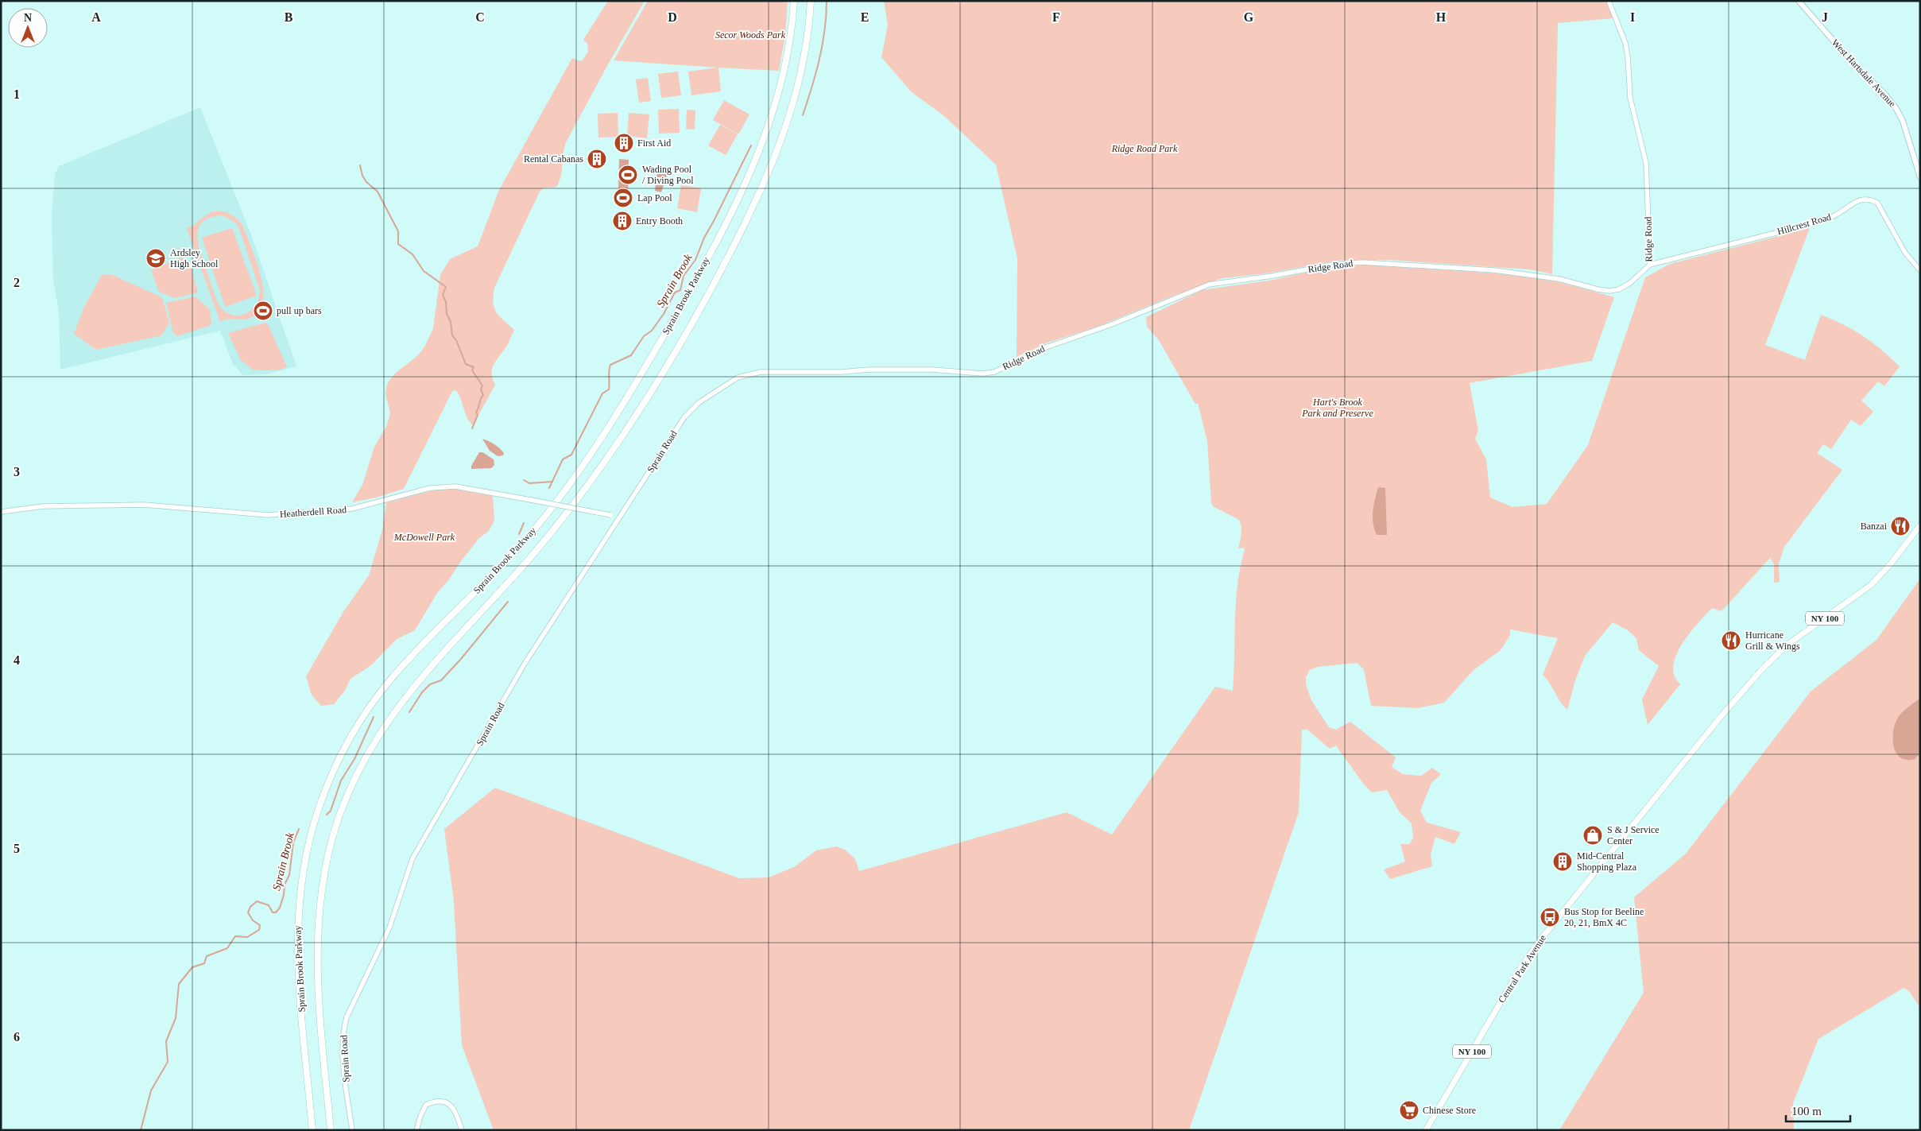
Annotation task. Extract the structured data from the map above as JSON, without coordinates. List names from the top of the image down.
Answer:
{
  "streets": {
    "highway": ["Sprain Brook Parkway"],
    "main road": ["West Hartsdale Avenue", "NY 100", "Central Park Avenue"],
    "street": [
      "Hillcrest Road",
      "Ridge Road",
      "Sprain Road",
      "Heatherdell Road"
    ]
  },
  "crossings": [
    ["Hillcrest Road", "Ridge Road"],
    ["Ridge Road", "Sprain Road"],
    ["Sprain Road", "Heatherdell Road"]
  ],
  "water": ["Sprain Brook"],
  "parks": [
    "Secor Woods Park",
    "Ridge Road Park",
    "Hart's Brook Park and Preserve",
    "McDowell Park"
  ],
  "places": {
    "building": [
      "First Aid",
      "Rental Cabanas",
      "Entry Booth",
      "Mid-Central Shopping Plaza"
    ],
    "sports": ["Wading Pool / Diving Pool", "Lap Pool", "pull up bars"],
    "school or university": ["Ardsley High School"],
    "restaurant": ["Banzai", "Hurricane Grill & Wings"],
    "shop": ["S & J Service Center"],
    "bus stop": ["Bus Stop for Beeline 20, 21, BmX 4C"],
    "supermarket": ["Chinese Store"]
  },
  "scale_bar": "100 m",
  "north": "top",
  "grid": {
    "columns": [
      "A",
      "B",
      "C",
      "D",
      "E",
      "F",
      "G",
      "H",
      "I",
      "J"
    ],
    "rows": [
      "1",
      "2",
      "3",
      "4",
      "5",
      "6"
    ]
  }
}
